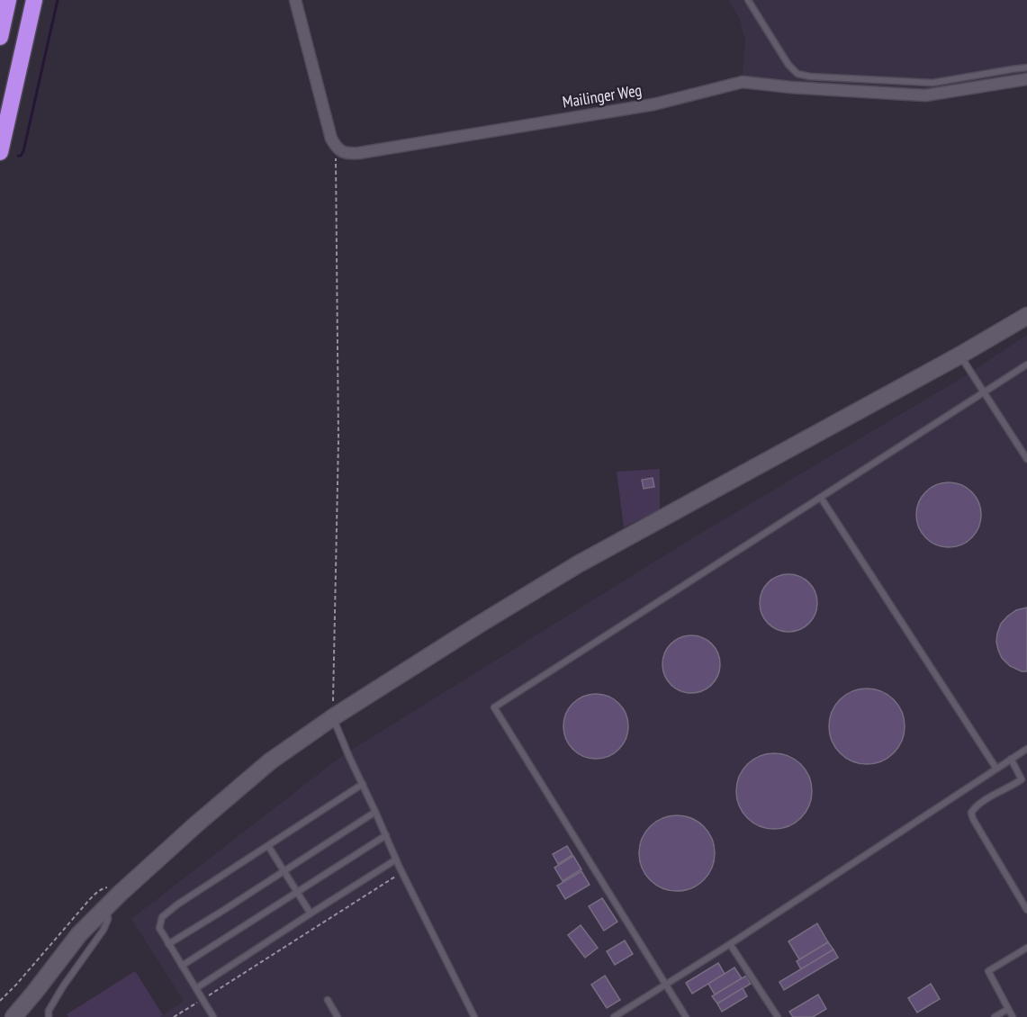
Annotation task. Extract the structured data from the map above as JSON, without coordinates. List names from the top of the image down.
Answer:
{
  "streets": {
    "street": ["Mailinger Weg"]
  }
}
